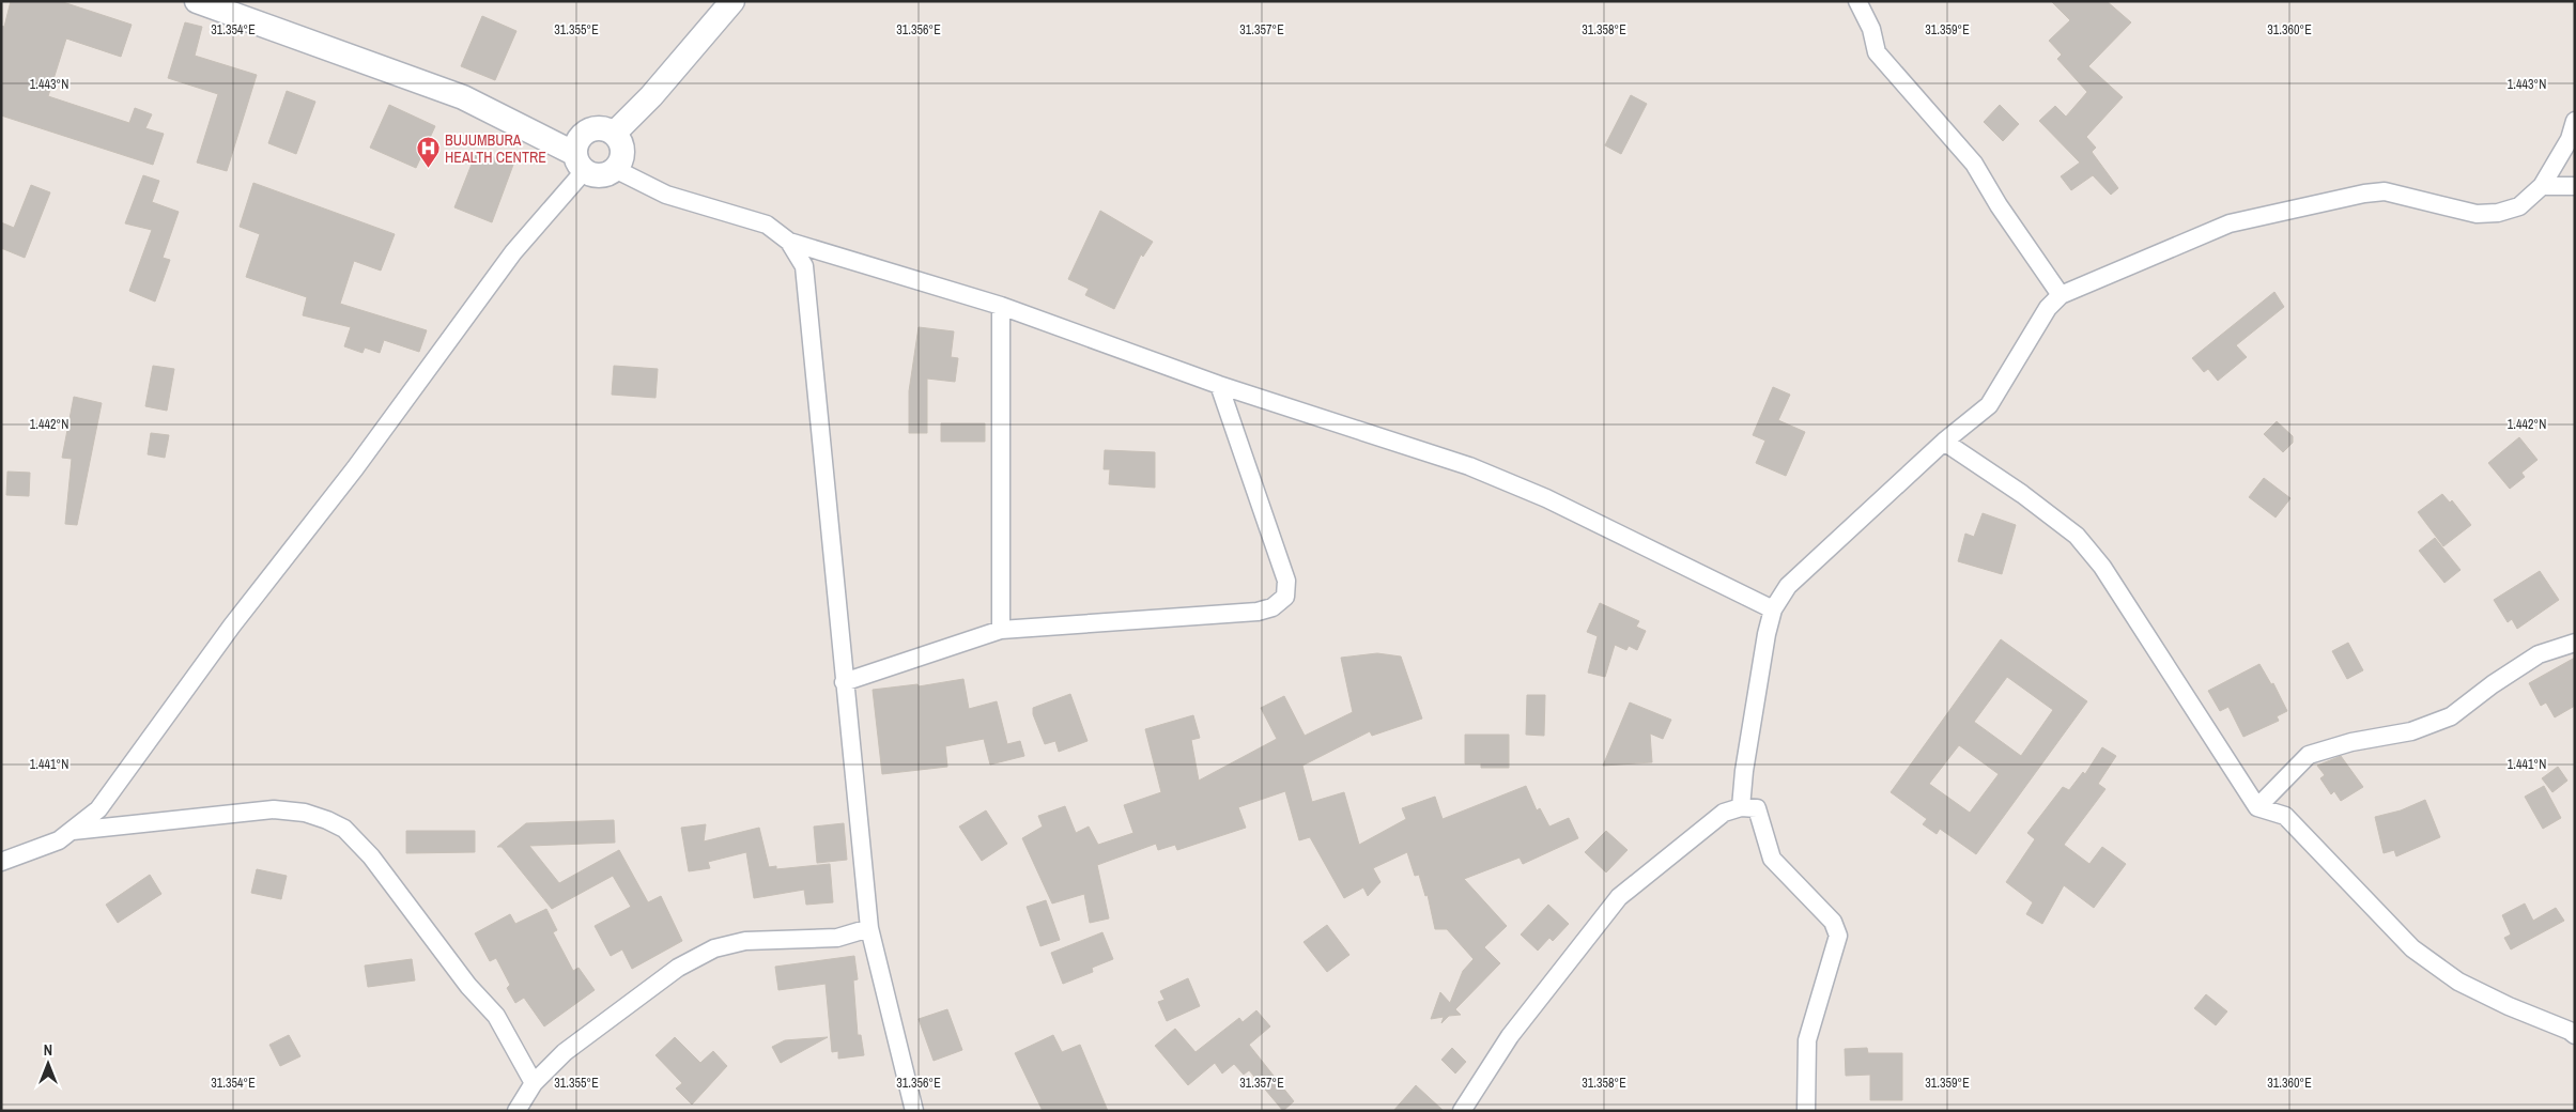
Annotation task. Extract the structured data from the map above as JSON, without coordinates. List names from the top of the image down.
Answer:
{
  "places": {
    "hospital": ["BUJUMBURA HEALTH CENTRE"]
  },
  "north": "top",
  "coordinates": [
    "31.354°E",
    "31.355°E",
    "31.356°E",
    "31.357°E",
    "31.358°E",
    "31.359°E",
    "31.360°E",
    "1.443°N",
    "1.442°N",
    "1.441°N"
  ]
}
